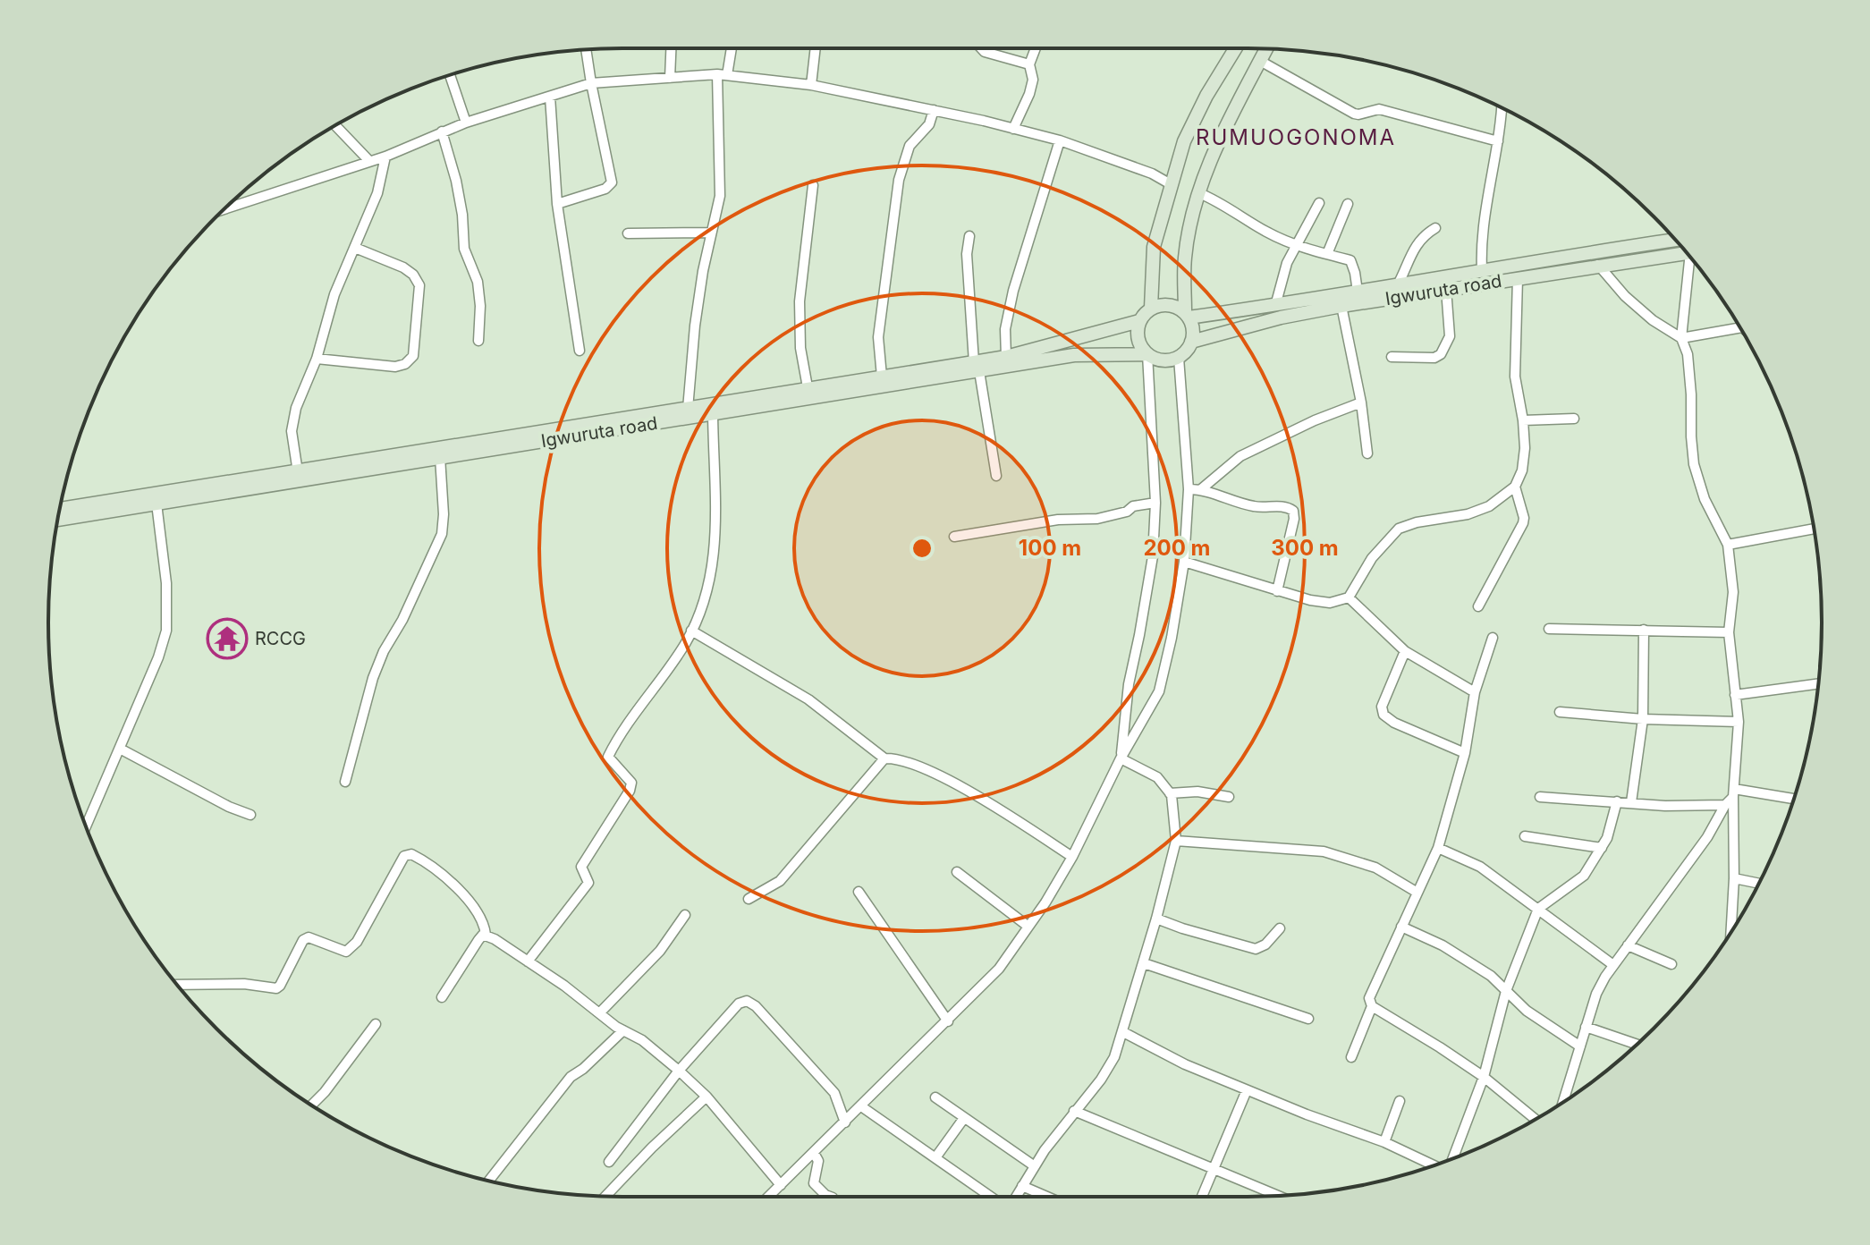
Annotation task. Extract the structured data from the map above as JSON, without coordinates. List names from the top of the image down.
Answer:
{
  "streets": {
    "main road": ["Igwuruta road"]
  },
  "districts": ["RUMUOGONOMA"],
  "places": {
    "temple": ["RCCG"]
  },
  "rings": ["100 m", "200 m", "300 m"]
}
